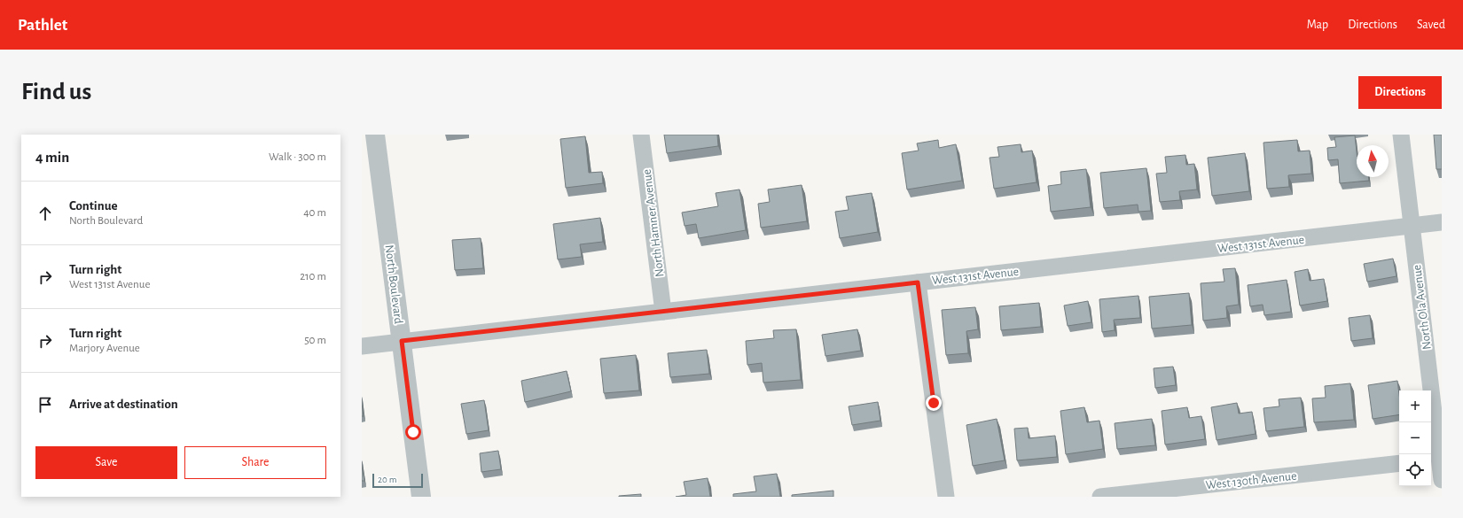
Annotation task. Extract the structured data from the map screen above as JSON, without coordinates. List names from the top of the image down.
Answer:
{
  "streets": {
    "street": [
      "North Hamner Avenue",
      "West 131st Avenue",
      "North Boulevard",
      "North Ola Avenue",
      "West 130th Avenue"
    ]
  },
  "crossings": [
    ["North Hamner Avenue", "West 131st Avenue"],
    ["West 131st Avenue", "North Boulevard"],
    ["West 131st Avenue", "North Ola Avenue"]
  ],
  "scale_bar": "20 m",
  "north": "top",
  "page": {
    "header": "Pathlet",
    "nav": ["Map", "Directions", "Saved"],
    "buttons": [
      "Directions",
      ["Save", "Share"]
    ],
    "title": "Find us",
    "heading": ["4 min", "Walk · 300 m"],
    "list": [
      ["Continue", "North Boulevard", "40 m"],
      ["Turn right", "West 131st Avenue", "210 m"],
      ["Turn right", "Marjory Avenue", "50 m"],
      "Arrive at destination"
    ],
    "map_buttons": ["+", "−"],
    "scale": "20 m"
  }
}
